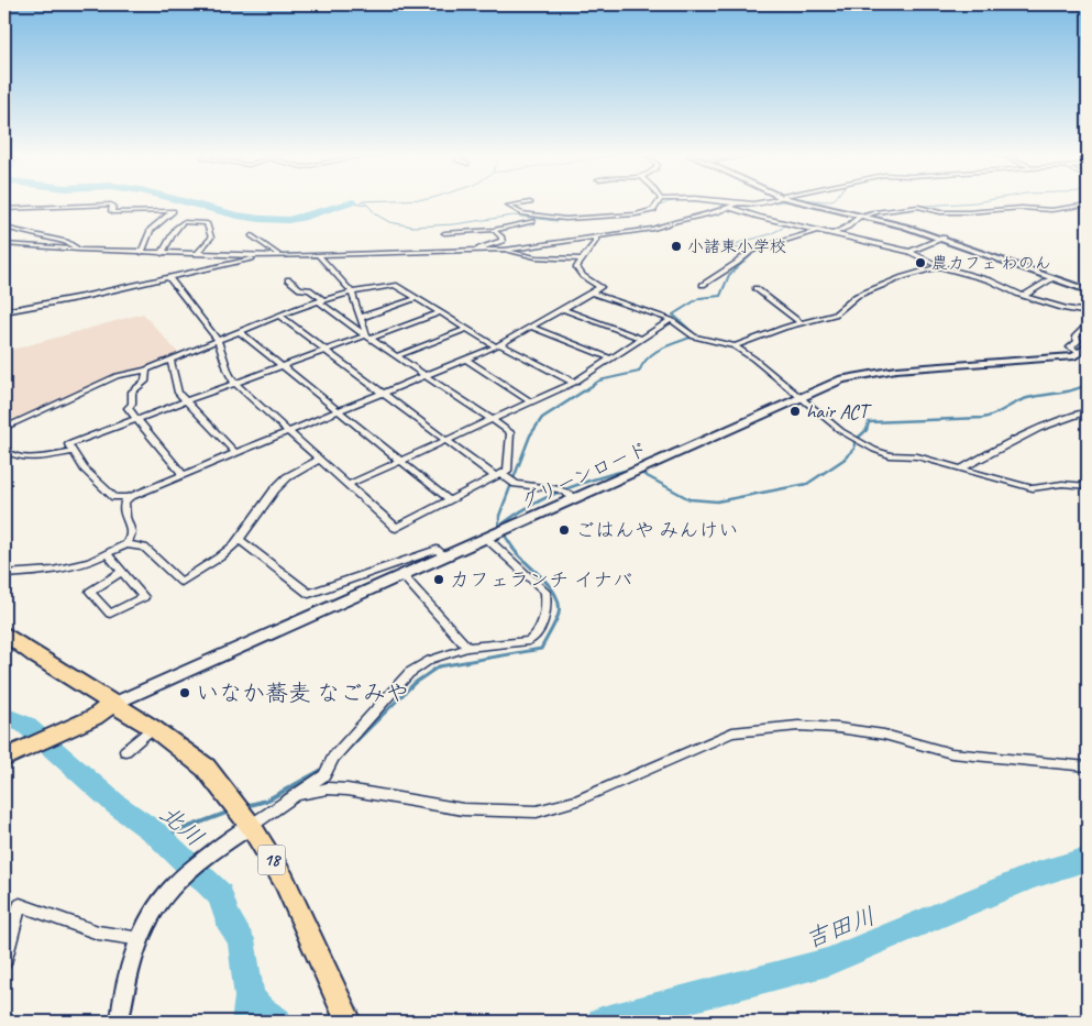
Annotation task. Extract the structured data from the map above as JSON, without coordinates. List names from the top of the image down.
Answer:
{
  "streets": {
    "highway": ["18"],
    "street": ["グリーンロード"]
  },
  "crossings": [
    ["グリーンロード", "18"]
  ],
  "water": ["北川", "吉田川"],
  "places": [
    "小諸東小学校",
    "農カフェ わのん",
    "hair ACT",
    "ごはんや みんけい",
    "カフェランチ イナバ",
    "いなか蕎麦 なごみや"
  ]
}
